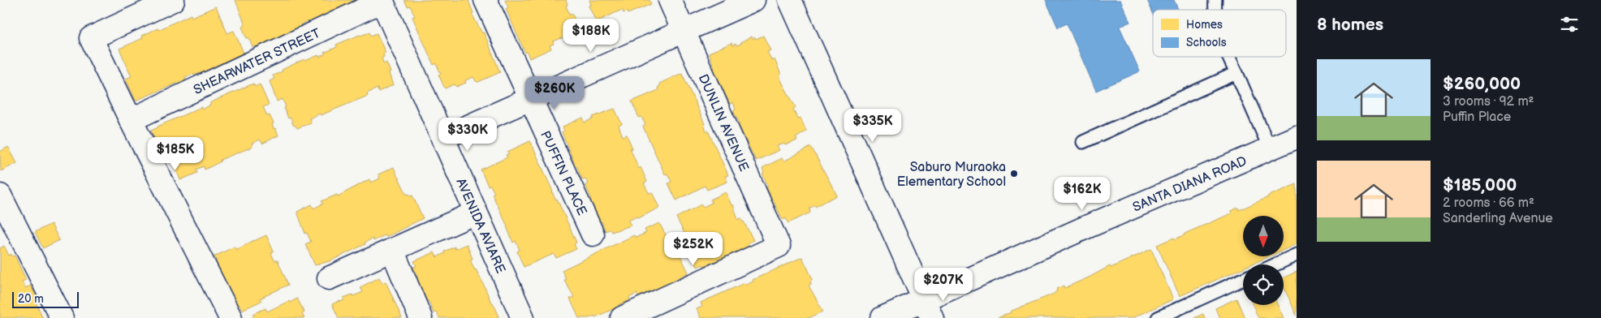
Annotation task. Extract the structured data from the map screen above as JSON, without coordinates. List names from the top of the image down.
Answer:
{
  "streets": {
    "street": [
      "SHEARWATER STREET",
      "DUNLIN AVENUE",
      "PUFFIN PLACE",
      "SANTA DIANA ROAD",
      "AVENIDA AVIARE"
    ]
  },
  "crossings": [
    ["SHEARWATER STREET", "AVENIDA AVIARE"]
  ],
  "places": ["Saburo Muraoka Elementary School"],
  "legend": ["Homes", "Schools"],
  "scale_bar": "20 m",
  "north": "bottom",
  "page": {
    "heading": "8 homes",
    "price": [
      "$188K",
      "$260K",
      "$335K",
      "$330K",
      "$185K",
      "$162K",
      "$252K",
      "$207K"
    ],
    "list": [
      {
        "name": "$260,000",
        "note": "3 rooms · 92 m² · Puffin Place"
      },
      {
        "name": "$185,000",
        "note": "2 rooms · 66 m² · Sanderling Avenue"
      }
    ],
    "scale": "20 m"
  }
}
